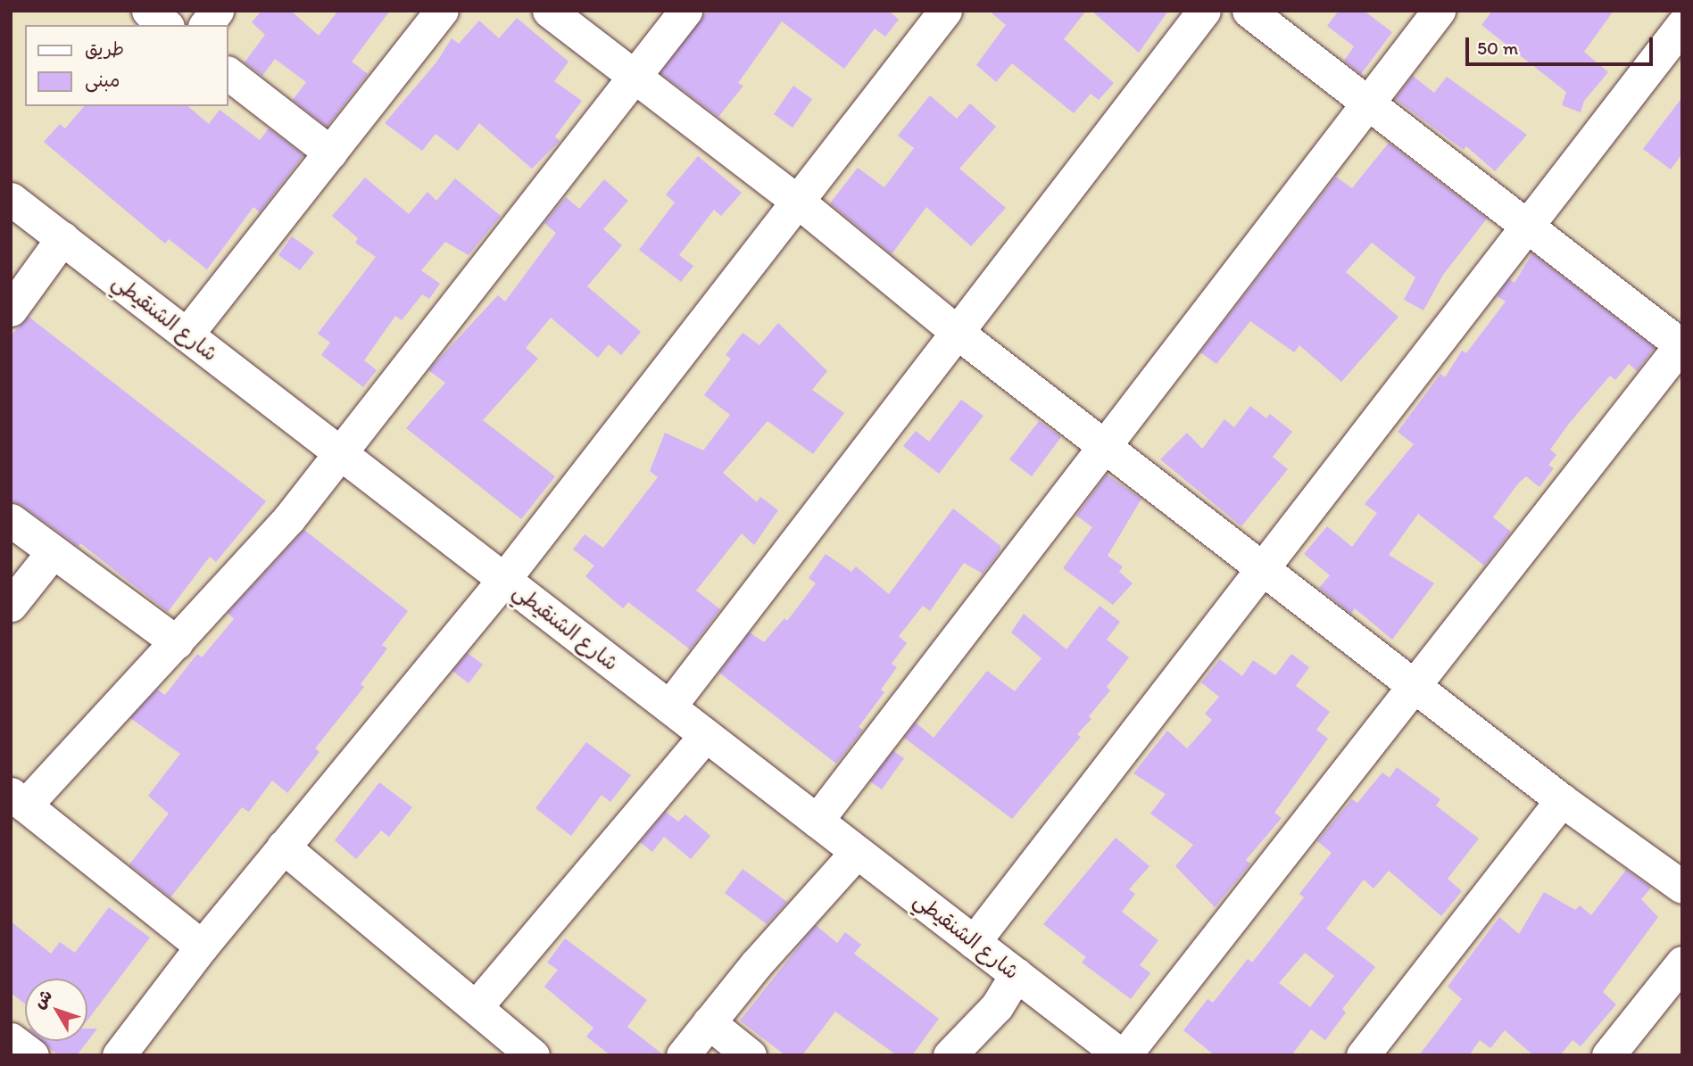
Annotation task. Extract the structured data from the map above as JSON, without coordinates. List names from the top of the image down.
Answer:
{
  "streets": {
    "street": ["شارع الشنقيطي"]
  },
  "legend": ["طريق", "مبنى"],
  "scale_bar": "50 m",
  "north": "top left"
}
